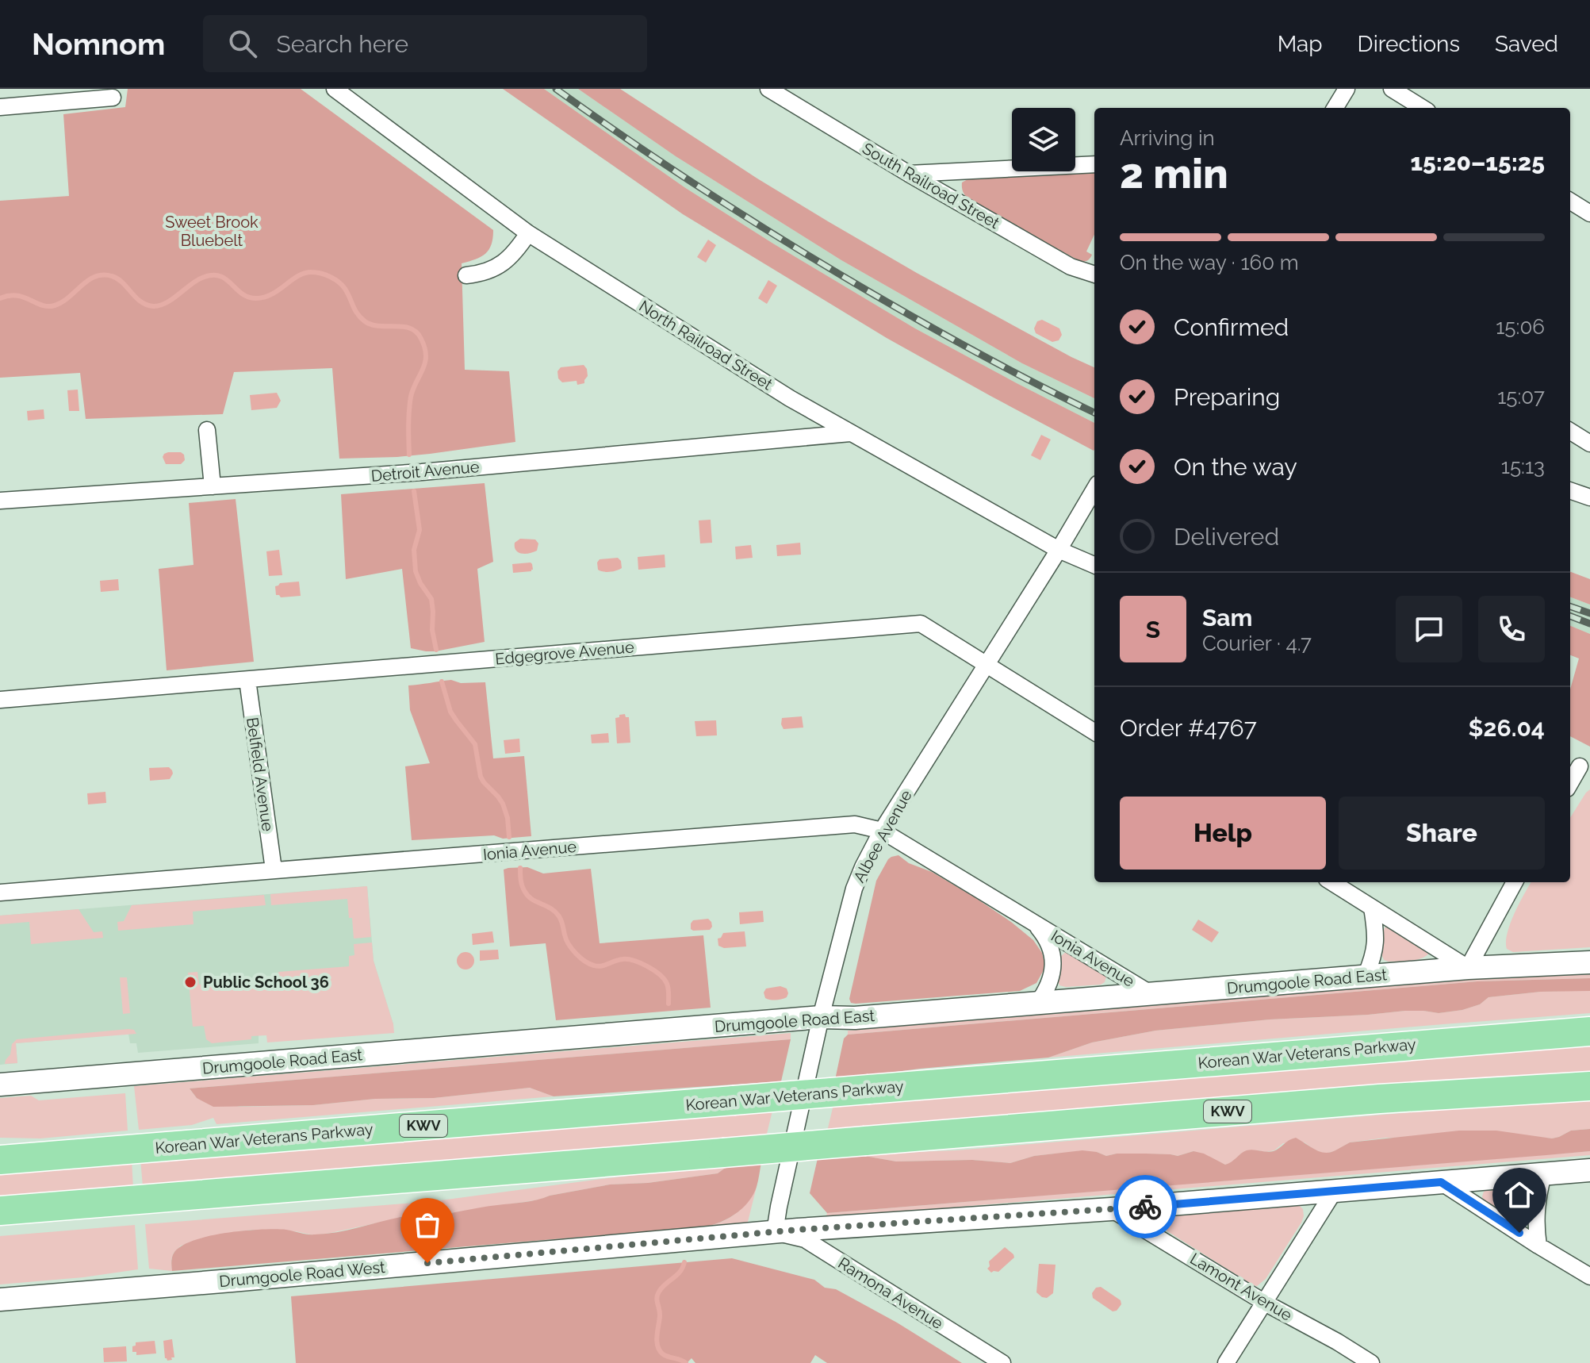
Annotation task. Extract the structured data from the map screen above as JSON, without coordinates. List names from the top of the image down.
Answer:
{
  "streets": {
    "highway": ["Korean War Veterans Parkway", "KWV"],
    "main road": ["Drumgoole Road East", "Drumgoole Road West"],
    "street": [
      "South Railroad Street",
      "North Railroad Street",
      "Detroit Avenue",
      "Edgegrove Avenue",
      "Belfield Avenue",
      "Albee Avenue",
      "Ionia Avenue",
      "Lamont Avenue",
      "Ramona Avenue"
    ]
  },
  "crossings": [
    ["North Railroad Street", "Detroit Avenue"],
    ["North Railroad Street", "Albee Avenue"],
    ["Edgegrove Avenue", "Belfield Avenue"],
    ["Edgegrove Avenue", "Albee Avenue"],
    ["Belfield Avenue", "Ionia Avenue"],
    ["Albee Avenue", "Ionia Avenue"],
    ["Albee Avenue", "Drumgoole Road East"],
    ["Albee Avenue", "Drumgoole Road West"],
    ["Albee Avenue", "Ramona Avenue"],
    ["Ionia Avenue", "Drumgoole Road East"],
    ["Drumgoole Road West", "Lamont Avenue"],
    ["Drumgoole Road West", "Ramona Avenue"]
  ],
  "parks": ["Sweet Brook Bluebelt"],
  "places": ["Public School 36"],
  "page": {
    "header": "Nomnom",
    "search": "Search here",
    "nav": ["Map", "Directions", "Saved"],
    "heading": ["2 min", "Arriving in", "15:20–15:25"],
    "panel": [
      "Sam",
      "Courier · 4.7",
      "Order #4767",
      "$26.04"
    ],
    "bar": "On the way · 160 m",
    "list": [
      ["Confirmed", "15:06"],
      ["Preparing", "15:07"],
      ["On the way", "15:13"],
      "Delivered"
    ],
    "round": "S",
    "buttons": ["Help", "Share"]
  }
}
